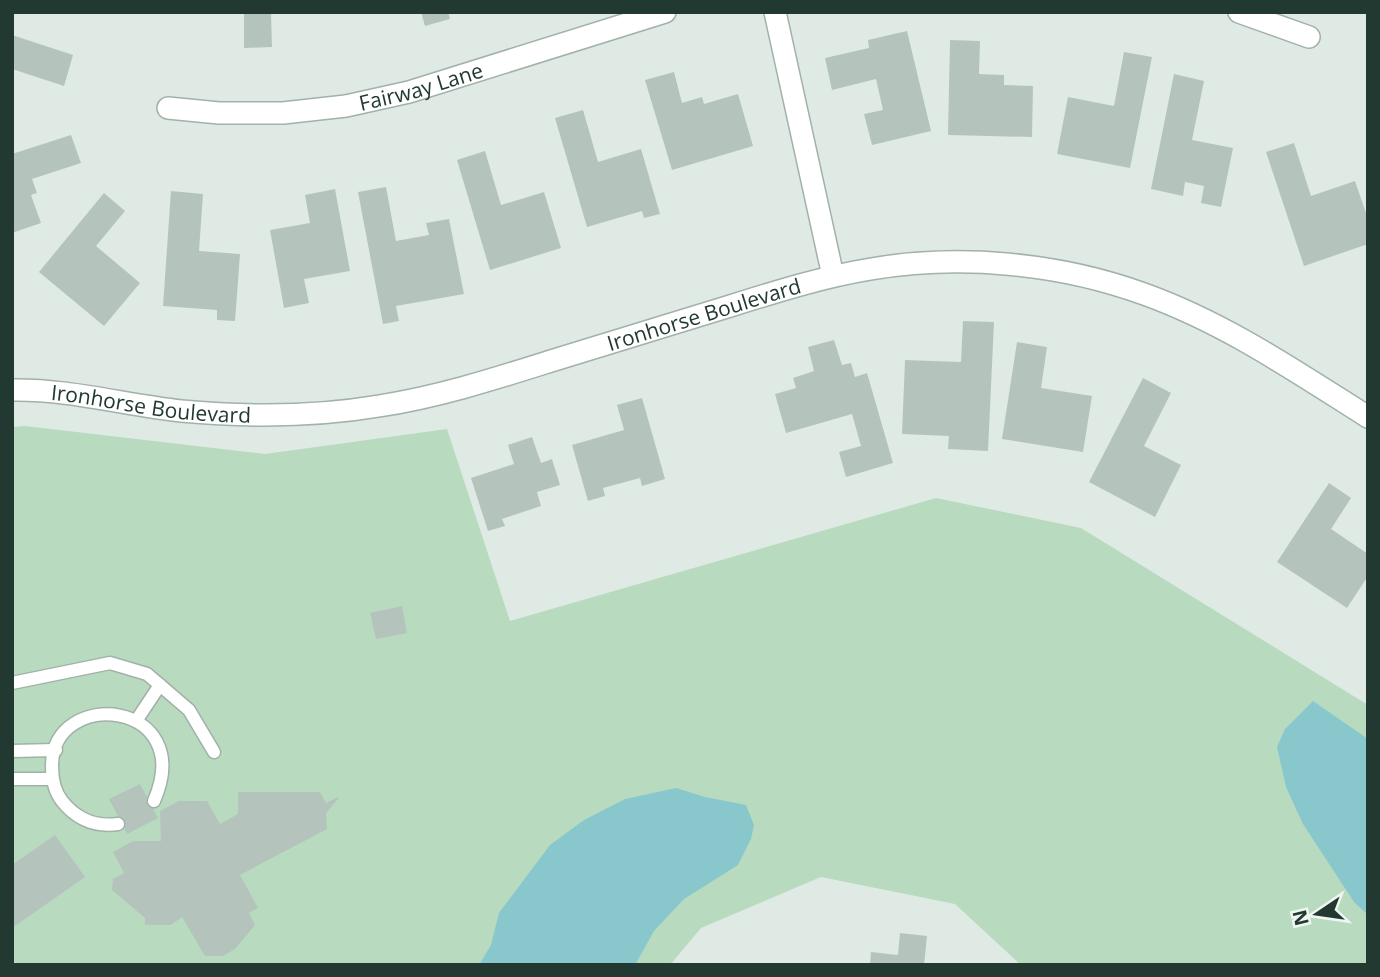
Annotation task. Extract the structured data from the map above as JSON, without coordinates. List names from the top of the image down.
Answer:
{
  "streets": {
    "street": ["Fairway Lane", "Ironhorse Boulevard"]
  },
  "north": "left"
}
